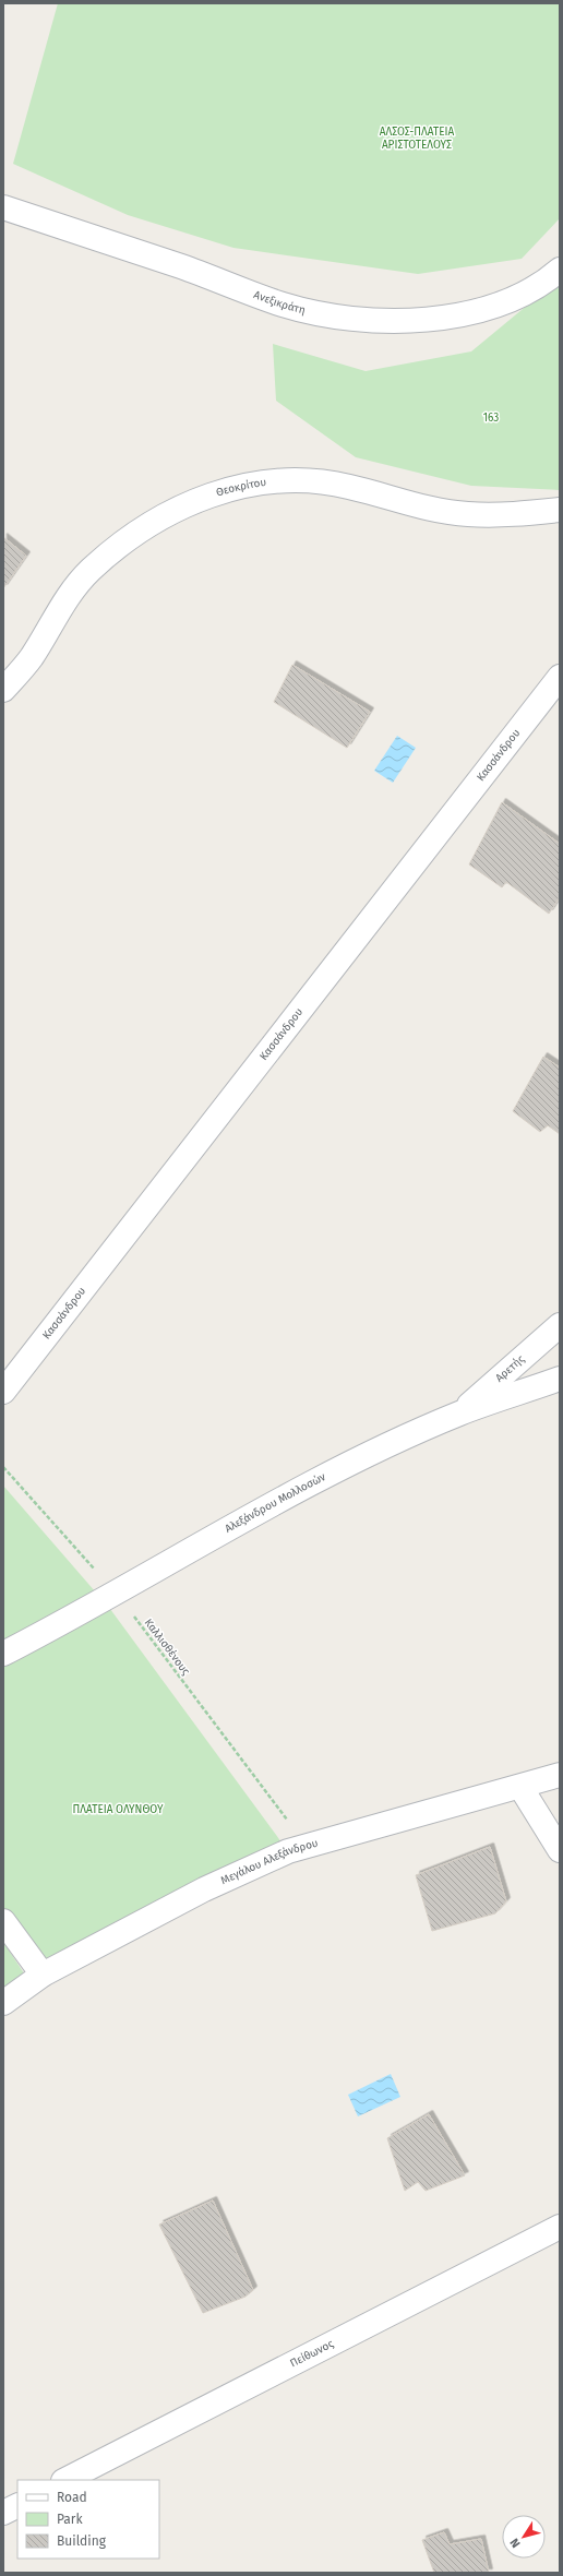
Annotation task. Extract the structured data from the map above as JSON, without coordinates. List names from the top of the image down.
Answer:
{
  "streets": {
    "street": [
      "Ανεξικράτη",
      "Θεοκρίτου",
      "Κασσάνδρου",
      "Αρετής",
      "Αλεξάνδρου Μολλοσών",
      "Μεγάλου Αλεξάνδρου",
      "Πείθωνος"
    ],
    "path": ["Καλλισθένους"]
  },
  "crossings": [
    ["Αρετής", "Αλεξάνδρου Μολλοσών"],
    ["Αλεξάνδρου Μολλοσών", "Καλλισθένους"],
    ["Καλλισθένους", "Μεγάλου Αλεξάνδρου"]
  ],
  "parks": ["ΑΛΣΟΣ-ΠΛΑΤΕΙΑ ΑΡΙΣΤΟΤΕΛΟΥΣ", "163", "ΠΛΑΤΕΙΑ ΟΛΥΝΘΟΥ"],
  "legend": ["Road", "Park", "Building"],
  "north": "bottom left"
}
